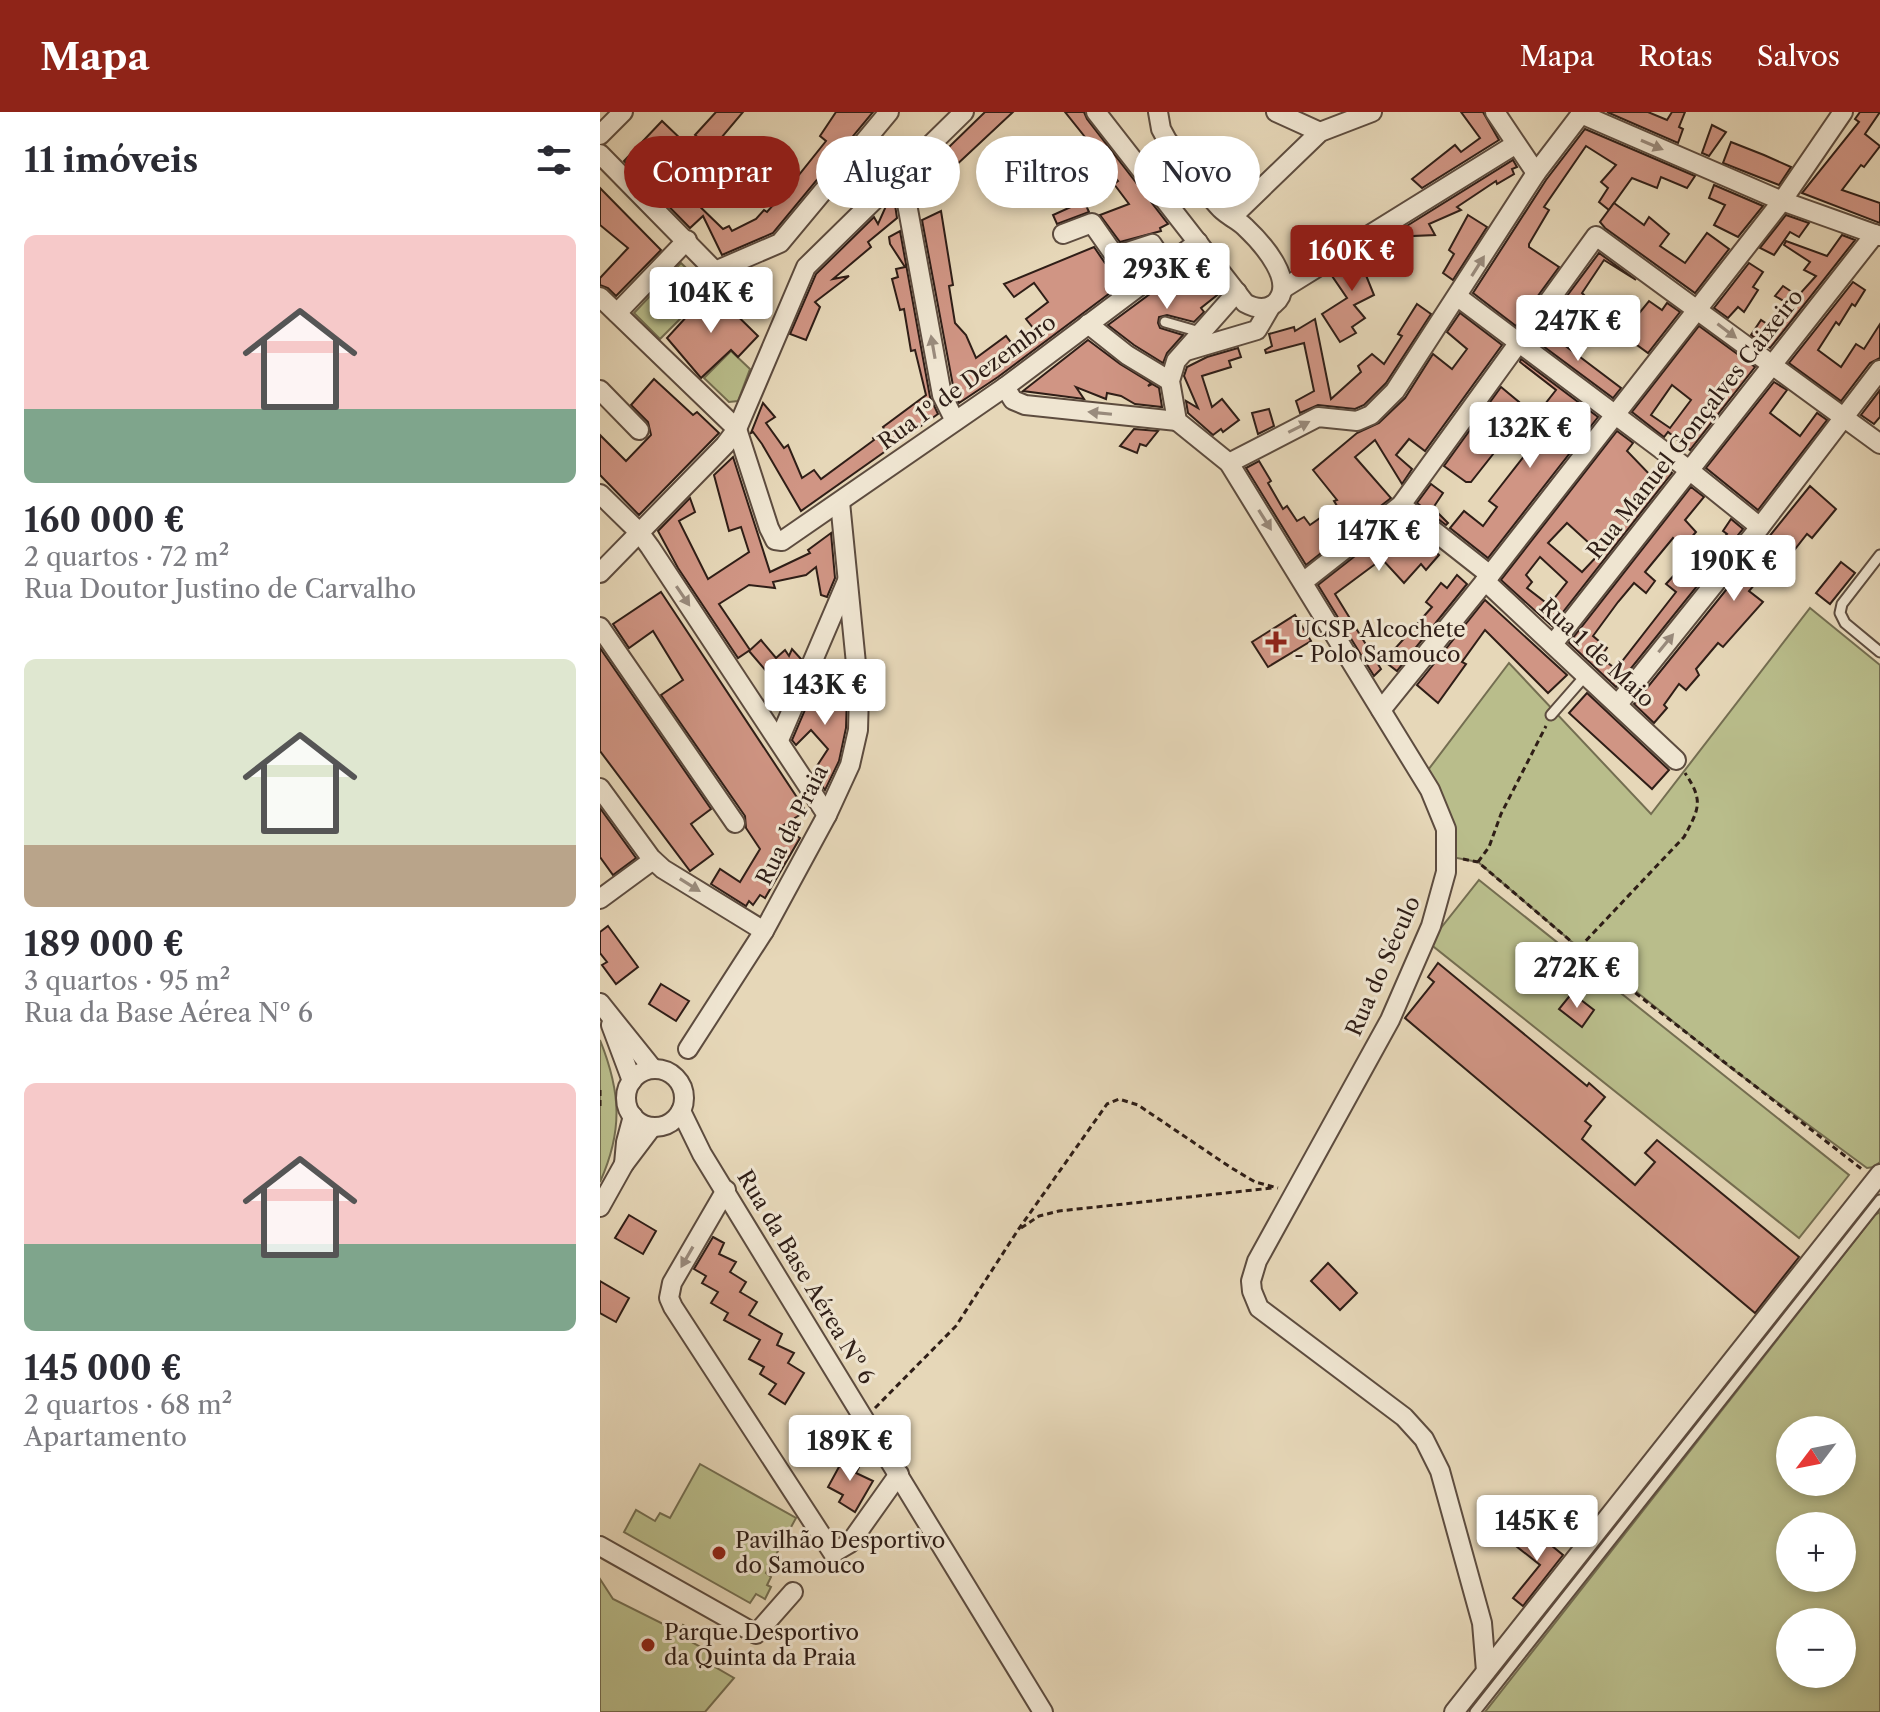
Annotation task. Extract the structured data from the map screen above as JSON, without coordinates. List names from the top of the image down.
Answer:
{
  "streets": {
    "street": [
      "Rua 1º de Dezembro",
      "Rua Manuel Gonçalves Caixeiro",
      "Rua 1 de Maio",
      "Rua da Praia",
      "Rua do Século",
      "Rua da Base Aérea Nº 6"
    ]
  },
  "crossings": [
    ["Rua 1º de Dezembro", "Rua da Praia"],
    ["Rua Manuel Gonçalves Caixeiro", "Rua 1 de Maio"]
  ],
  "places": {
    "health": ["UCSP Alcochete - Polo Samouco"],
    "other": ["Pavilhão Desportivo do Samouco", "Parque Desportivo da Quinta da Praia"]
  },
  "north": "bottom left",
  "page": {
    "header": "Mapa",
    "nav": ["Mapa", "Rotas", "Salvos"],
    "heading": "11 imóveis",
    "chip": [
      "Comprar",
      "Alugar",
      "Filtros",
      "Novo"
    ],
    "list": [
      {
        "name": "160 000 €",
        "note": "2 quartos · 72 m² · Rua Doutor Justino de Carvalho"
      },
      {
        "name": "189 000 €",
        "note": "3 quartos · 95 m² · Rua da Base Aérea Nº 6"
      },
      {
        "name": "145 000 €",
        "note": "2 quartos · 68 m² · Apartamento"
      }
    ],
    "price": [
      "160K €",
      "293K €",
      "104K €",
      "247K €",
      "132K €",
      "147K €",
      "190K €",
      "143K €",
      "272K €",
      "189K €",
      "145K €"
    ],
    "map_buttons": ["+", "−"]
  }
}
